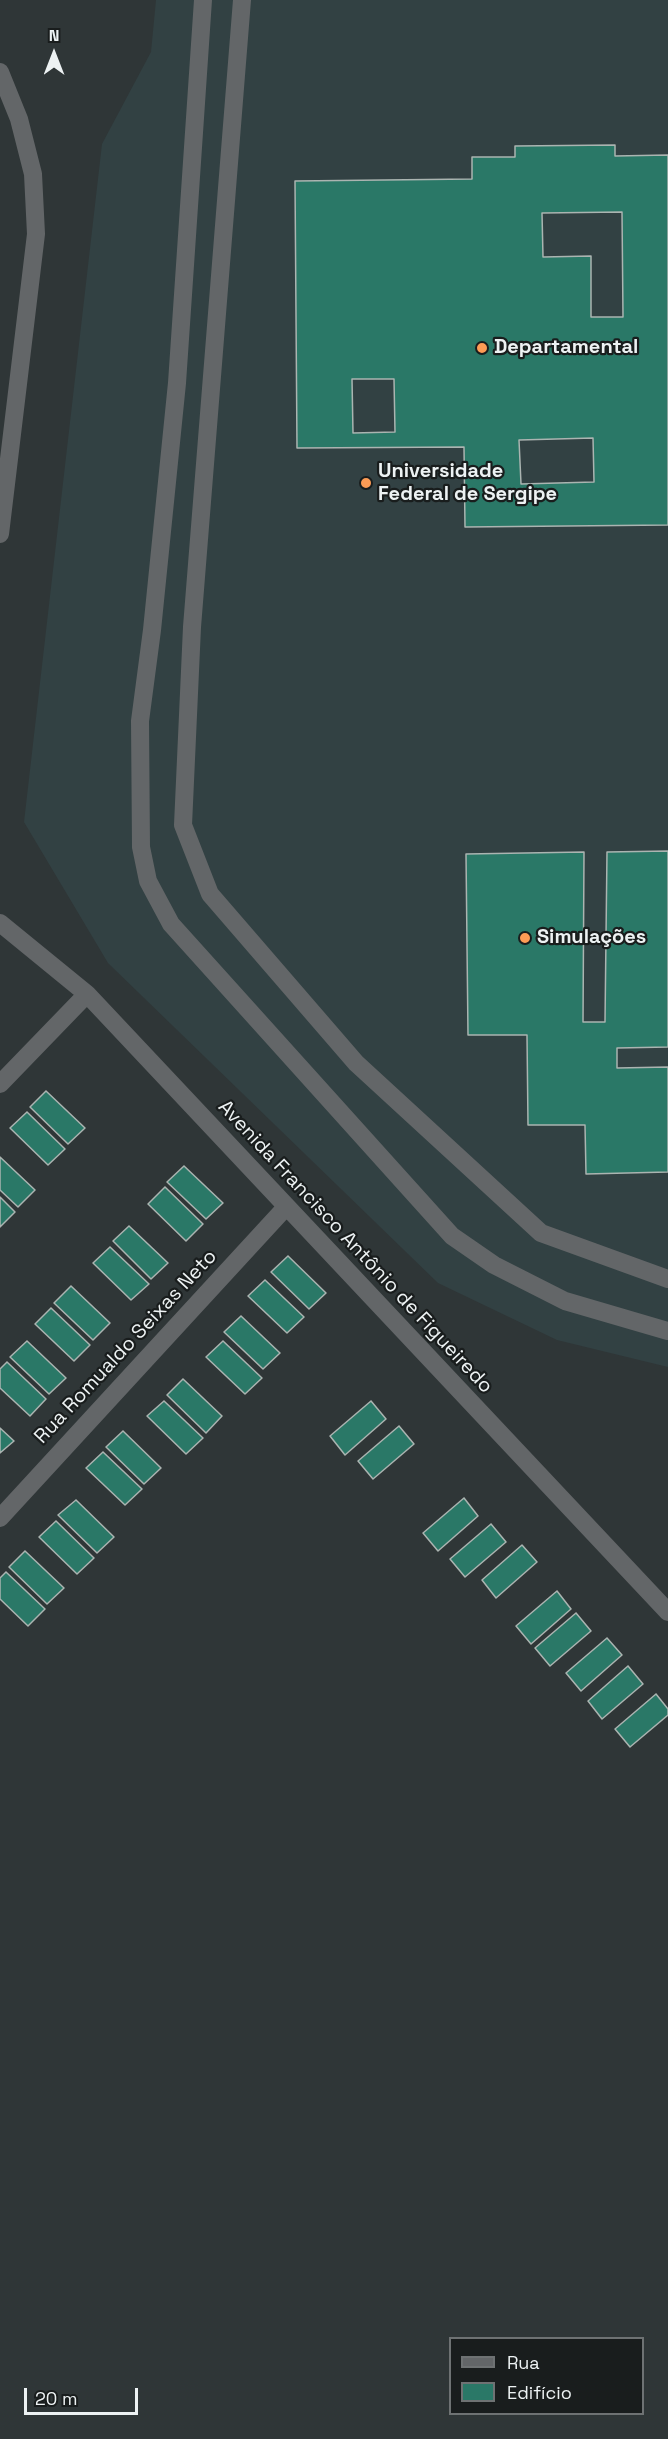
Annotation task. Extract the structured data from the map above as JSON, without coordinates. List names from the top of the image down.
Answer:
{
  "streets": {
    "street": ["Avenida Francisco Antônio de Figueiredo", "Rua Romualdo Seixas Neto"]
  },
  "crossings": [
    ["Avenida Francisco Antônio de Figueiredo", "Rua Romualdo Seixas Neto"]
  ],
  "places": ["Departamental", "Universidade Federal de Sergipe", "Simulações"],
  "legend": ["Rua", "Edifício"],
  "scale_bar": "20 m",
  "north": "top"
}
